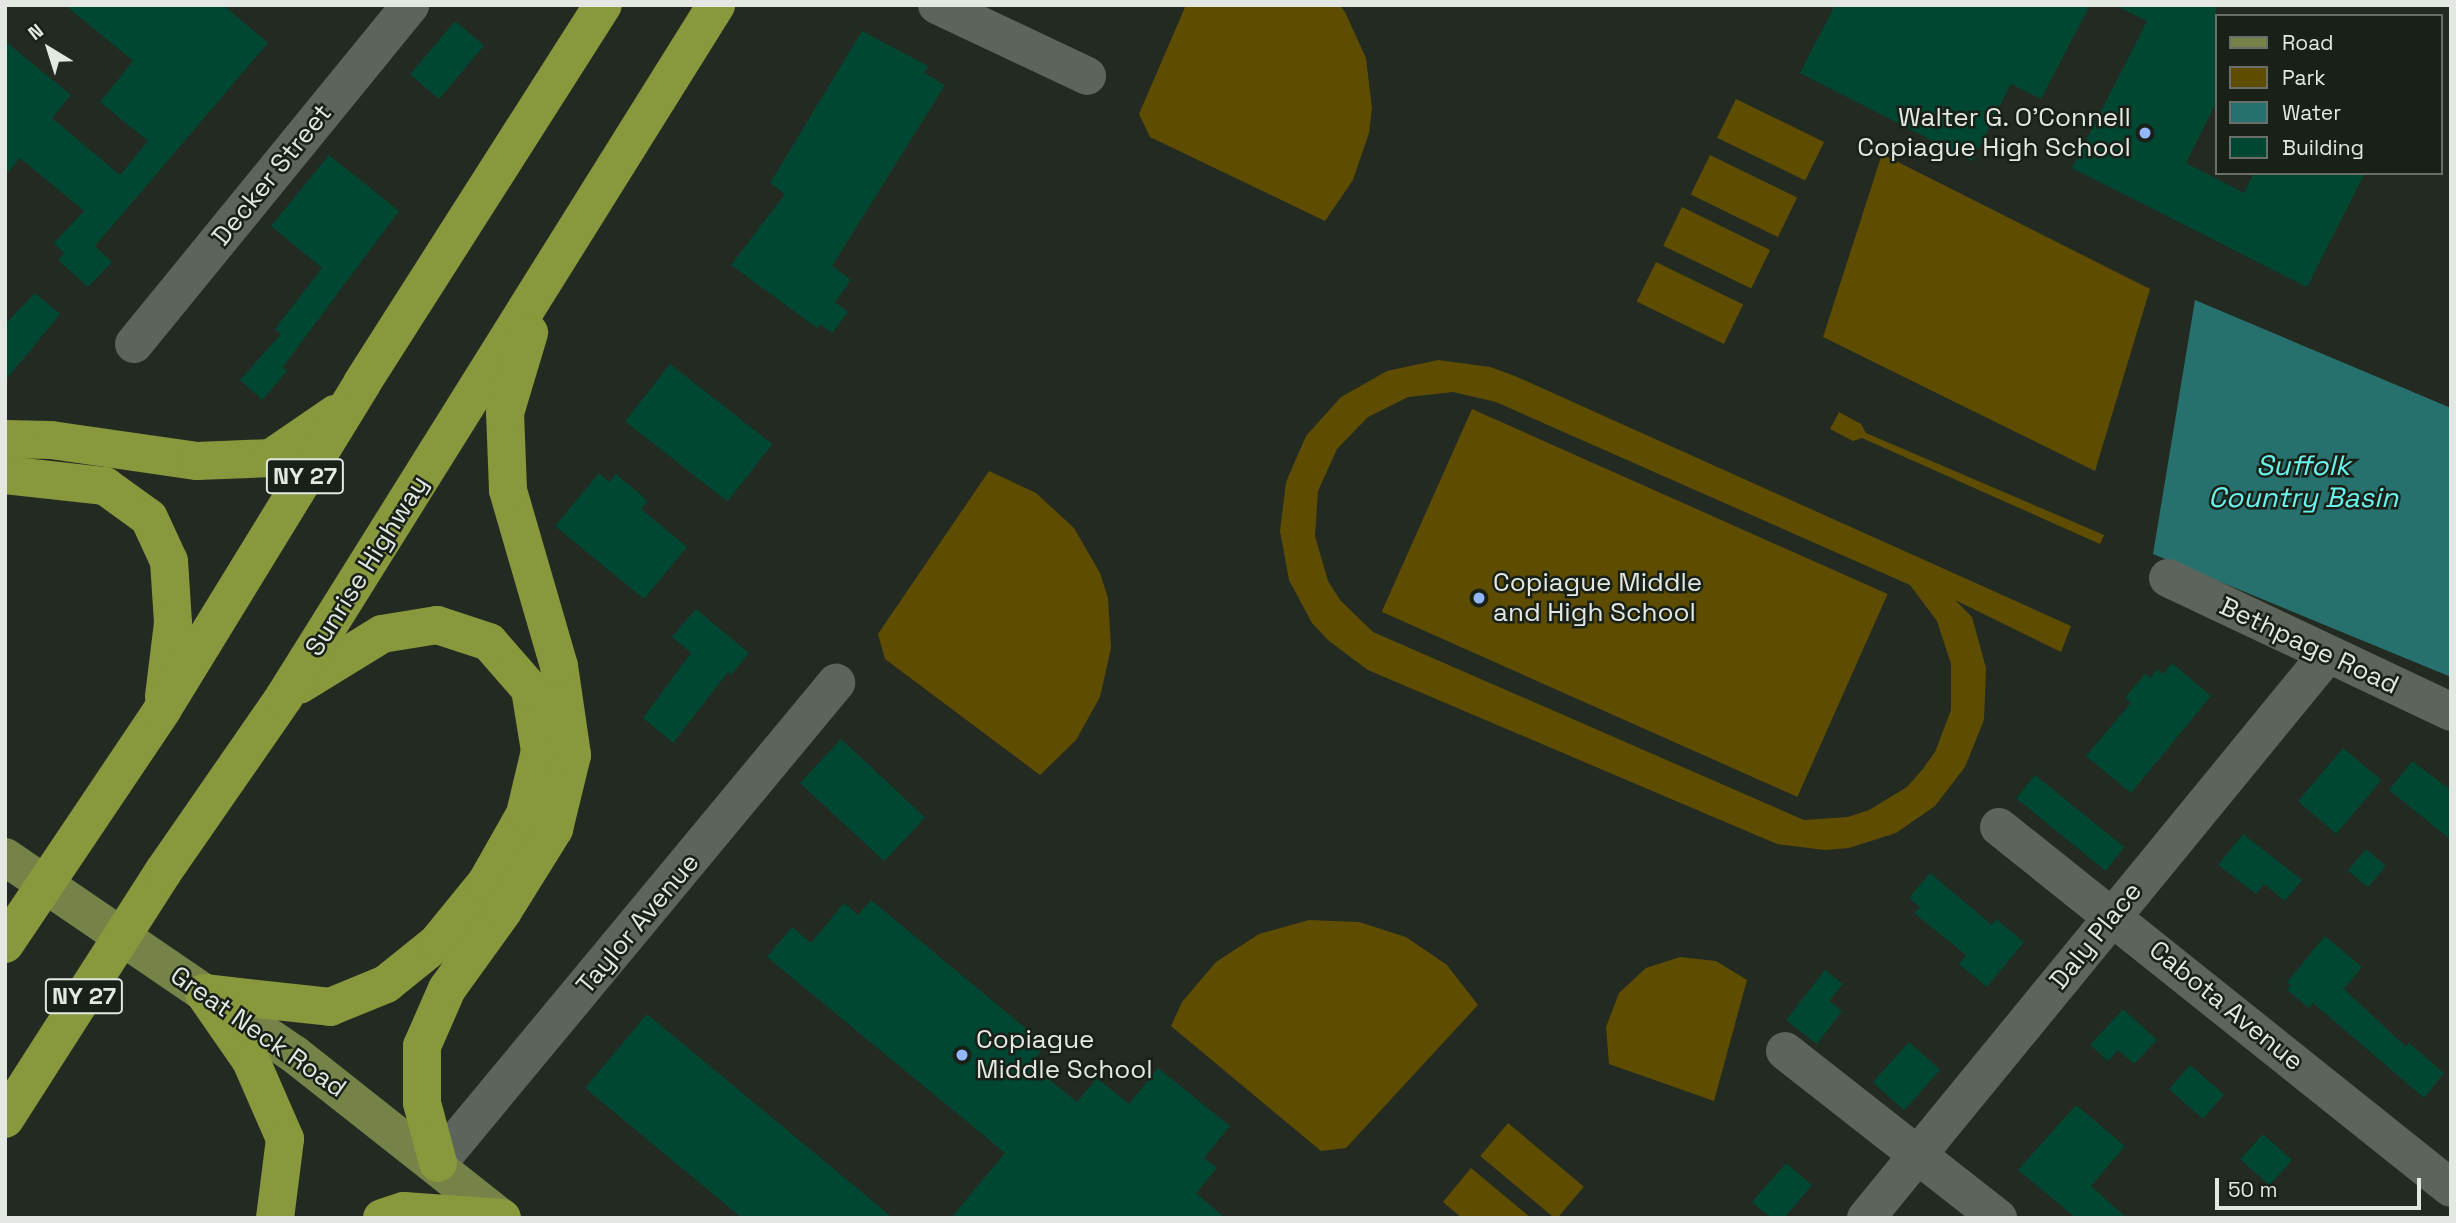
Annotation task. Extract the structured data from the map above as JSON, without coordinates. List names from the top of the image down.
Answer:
{
  "streets": {
    "highway": ["NY 27", "Sunrise Highway"],
    "main road": ["Great Neck Road"],
    "street": [
      "Decker Street",
      "Bethpage Road",
      "Taylor Avenue",
      "Daly Place",
      "Cabota Avenue"
    ]
  },
  "crossings": [
    ["Bethpage Road", "Daly Place"],
    ["Taylor Avenue", "Great Neck Road"],
    ["Daly Place", "Cabota Avenue"]
  ],
  "water": ["Suffolk Country Basin"],
  "places": ["Walter G. O'Connell Copiague High School", "Copiague Middle and High School", "Copiague Middle School"],
  "legend": [
    "Road",
    "Park",
    "Water",
    "Building"
  ],
  "scale_bar": "50 m",
  "north": "top left"
}
